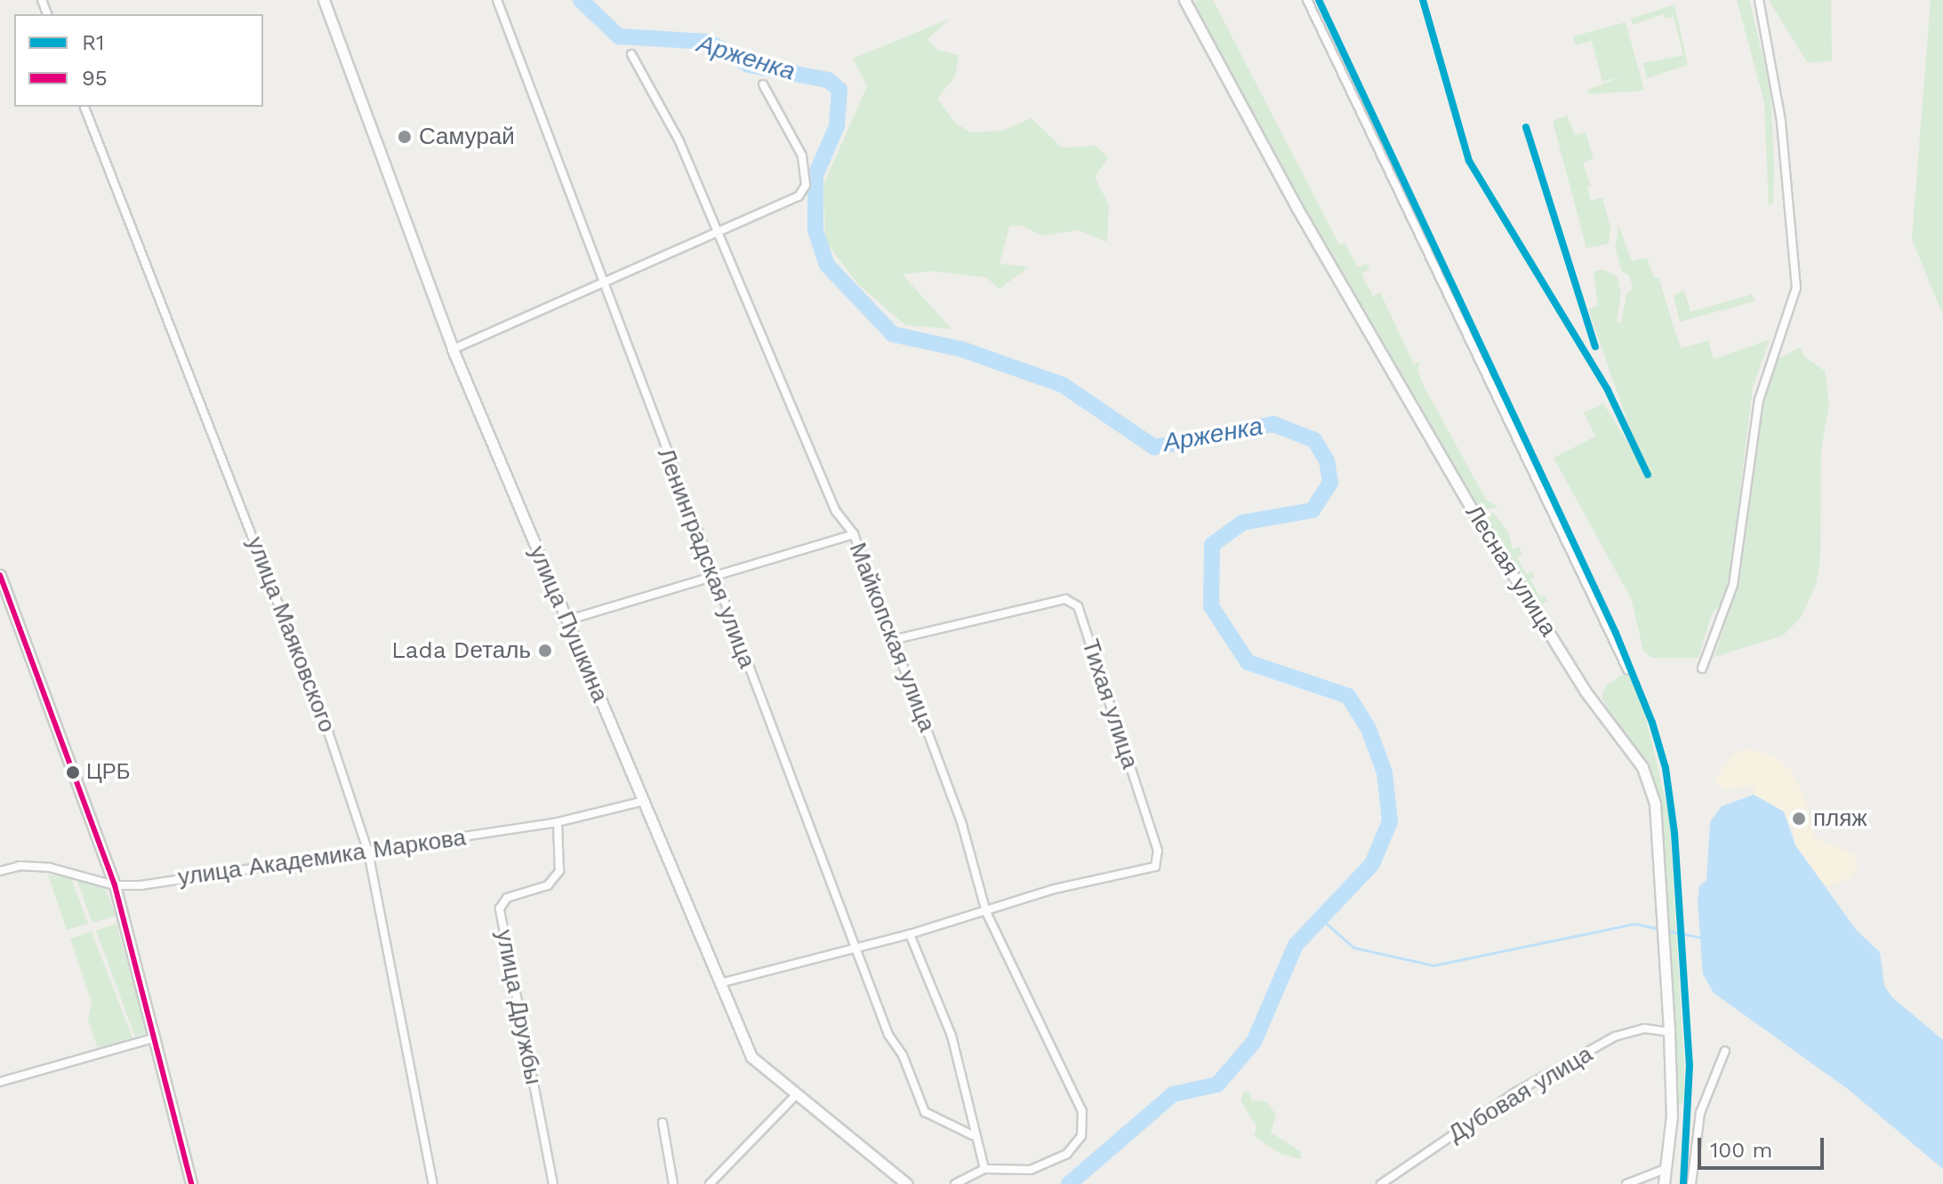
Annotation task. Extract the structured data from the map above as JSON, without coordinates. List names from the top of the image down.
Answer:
{
  "streets": {
    "street": [
      "Ленинградская улица",
      "Лесная улица",
      "улица Пушкина",
      "улица Маяковского",
      "Майкопская улица",
      "Тихая улица",
      "улица Академика Маркова",
      "улица Дружбы",
      "Дубовая улица"
    ]
  },
  "crossings": [
    ["Лесная улица", "Дубовая улица"],
    ["улица Пушкина", "улица Академика Маркова"],
    ["улица Маяковского", "улица Академика Маркова"],
    ["Майкопская улица", "Тихая улица"],
    ["улица Академика Маркова", "улица Дружбы"]
  ],
  "water": ["Арженка"],
  "places": [
    "Самурай",
    "Lada Dеталь",
    "ЦРБ",
    "пляж"
  ],
  "lines": ["transit line R1", "transit line 95"],
  "legend": ["R1", "95"],
  "scale_bar": "100 m"
}
